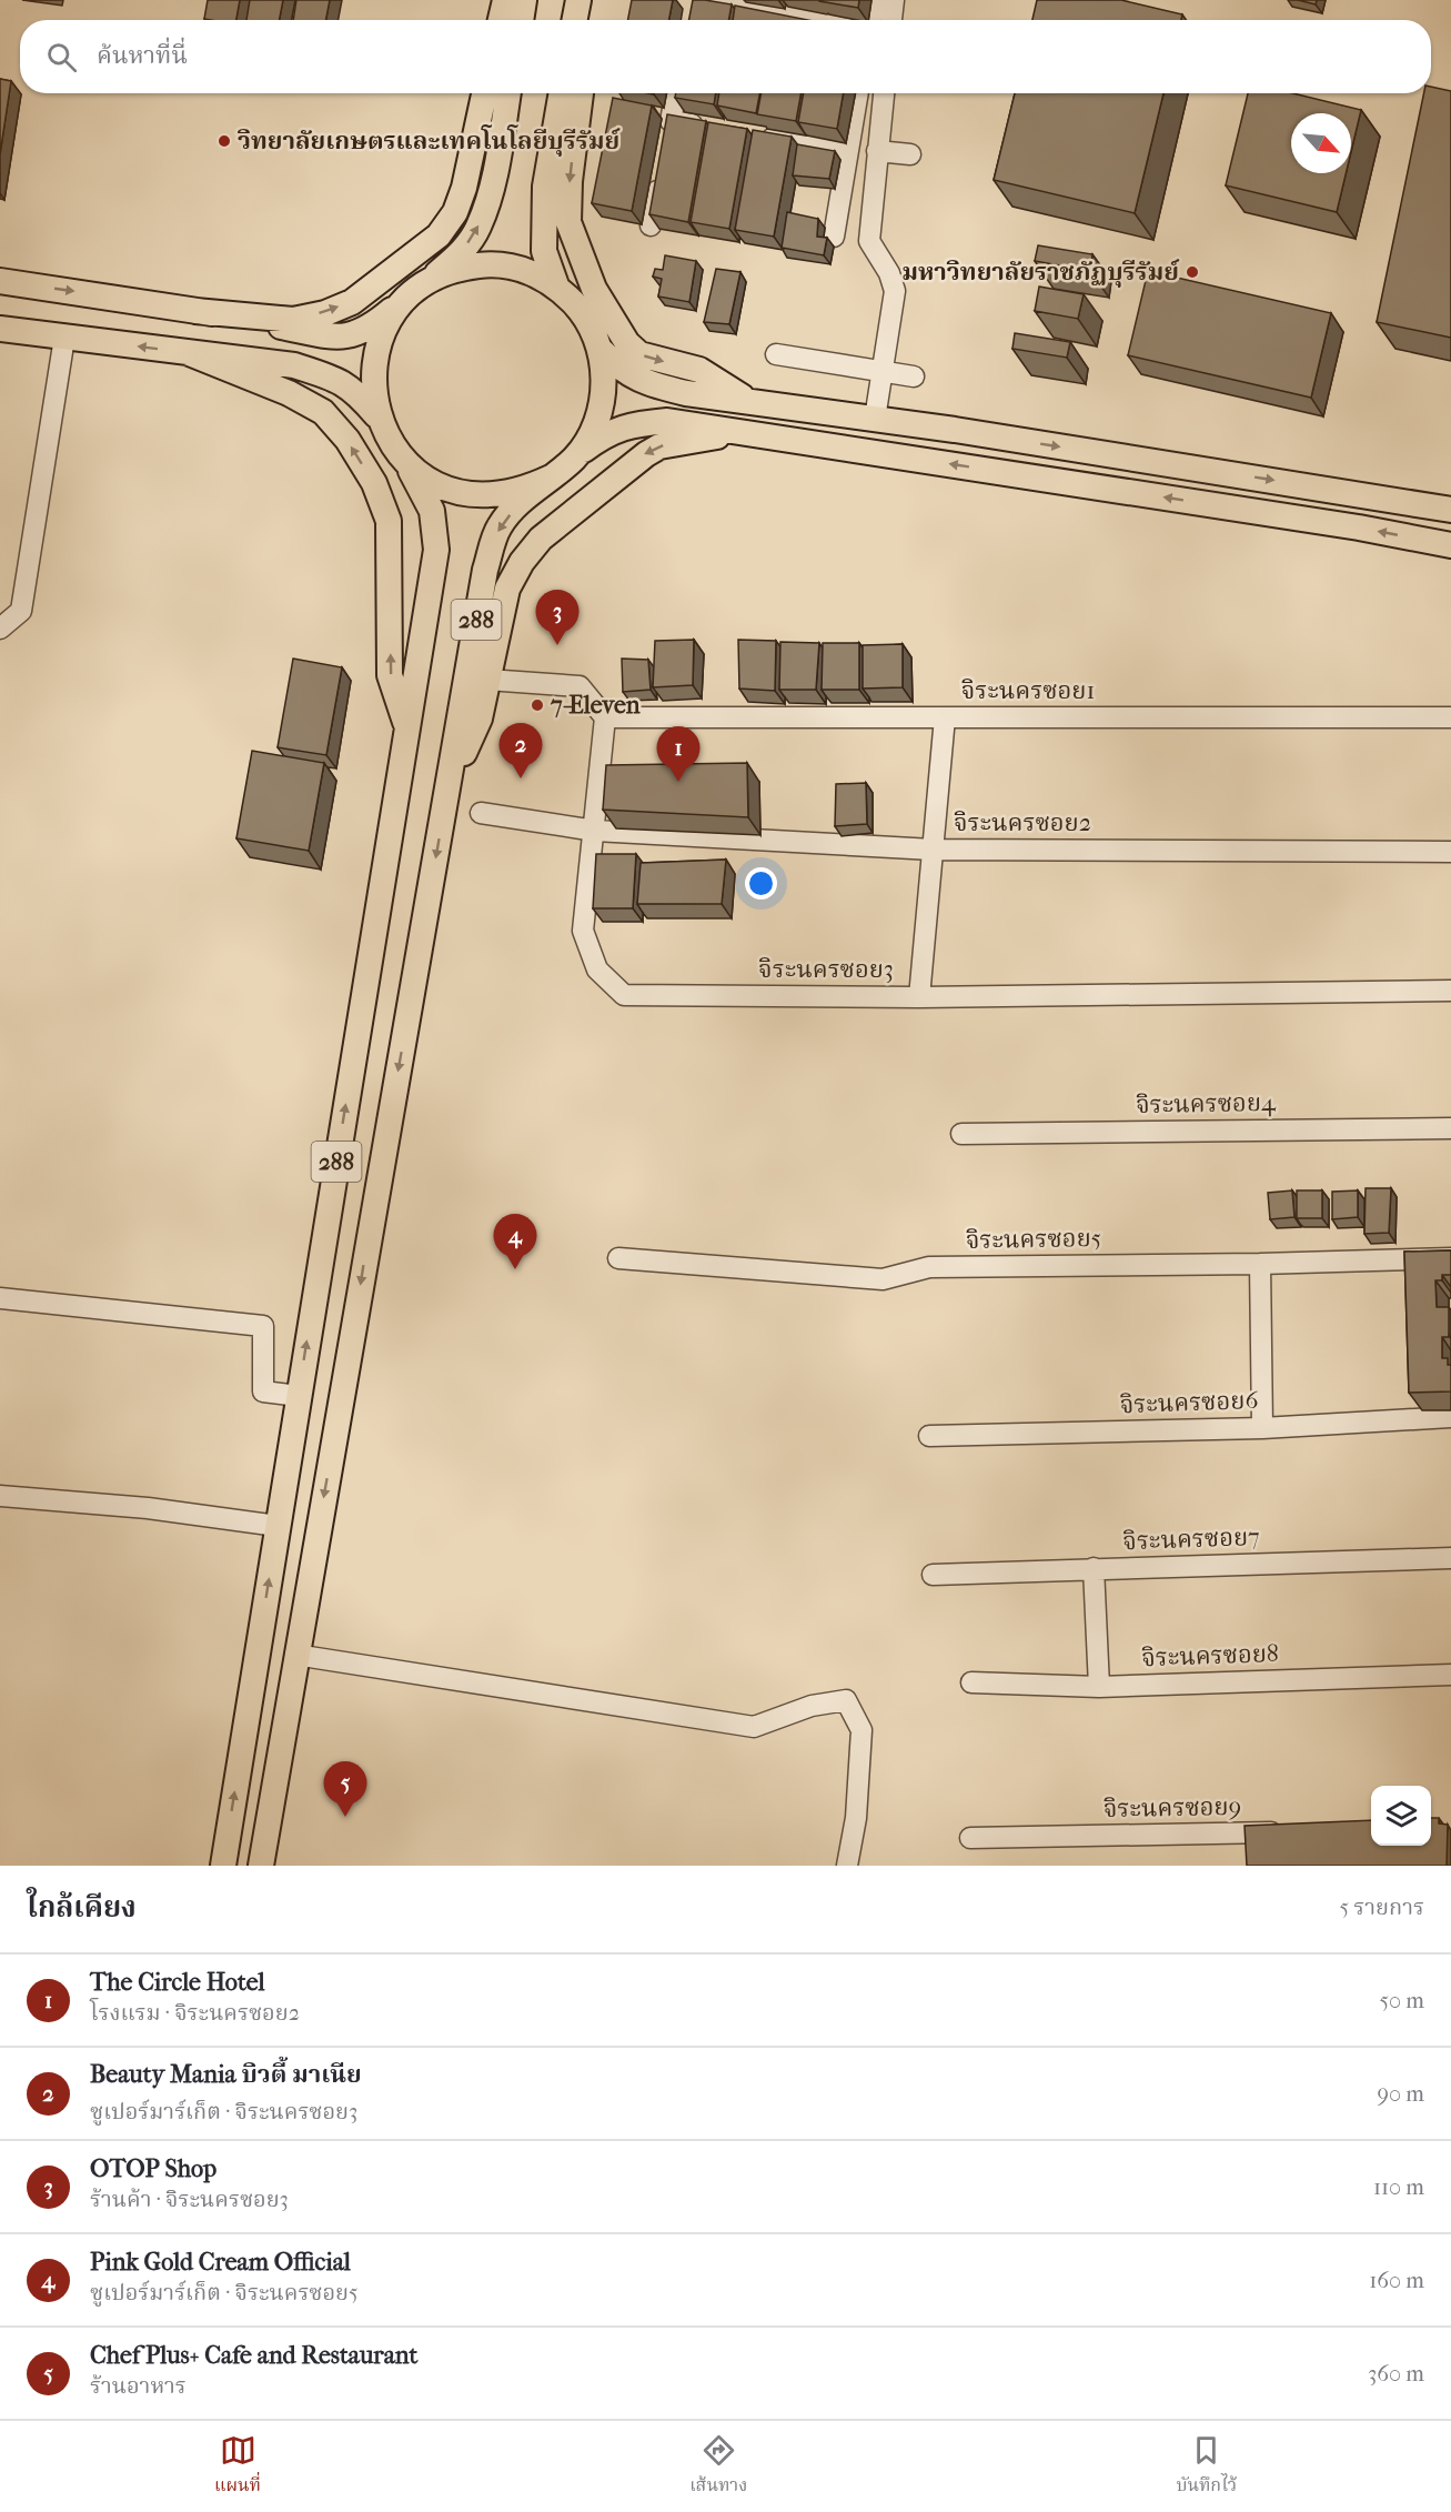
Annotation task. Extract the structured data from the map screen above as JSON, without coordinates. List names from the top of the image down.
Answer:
{
  "streets": {
    "main road": ["288"],
    "street": [
      "จิระนครซอย1",
      "จิระนครซอย2",
      "จิระนครซอย3",
      "จิระนครซอย4",
      "จิระนครซอย5",
      "จิระนครซอย6",
      "จิระนครซอย7",
      "จิระนครซอย8",
      "จิระนครซอย9"
    ]
  },
  "crossings": [
    ["จิระนครซอย1", "จิระนครซอย3"],
    ["จิระนครซอย2", "จิระนครซอย3"]
  ],
  "places": ["วิทยาลัยเกษตรและเทคโนโลยีบุรีรัมย์", "มหาวิทยาลัยราชภัฏบุรีรัมย์", "7-Eleven"],
  "north": "bottom right",
  "page": {
    "search": "ค้นหาที่นี่",
    "pins": [
      "3",
      "2",
      "1",
      "4",
      "5"
    ],
    "heading": ["ใกล้เคียง", "5 รายการ"],
    "list": [
      {
        "mark": "1",
        "name": "The Circle Hotel",
        "note": "โรงแรม · จิระนครซอย2",
        "value": "50 m"
      },
      {
        "mark": "2",
        "name": "Beauty Mania บิวตี้ มาเนีย",
        "note": "ซูเปอร์มาร์เก็ต · จิระนครซอย3",
        "value": "90 m"
      },
      {
        "mark": "3",
        "name": "OTOP Shop",
        "note": "ร้านค้า · จิระนครซอย3",
        "value": "110 m"
      },
      {
        "mark": "4",
        "name": "Pink Gold Cream Official",
        "note": "ซูเปอร์มาร์เก็ต · จิระนครซอย5",
        "value": "160 m"
      },
      {
        "mark": "5",
        "name": "Chef Plus+ Cafe and Restaurant",
        "note": "ร้านอาหาร",
        "value": "360 m"
      }
    ],
    "nav": ["แผนที่", "เส้นทาง", "บันทึกไว้"]
  }
}
